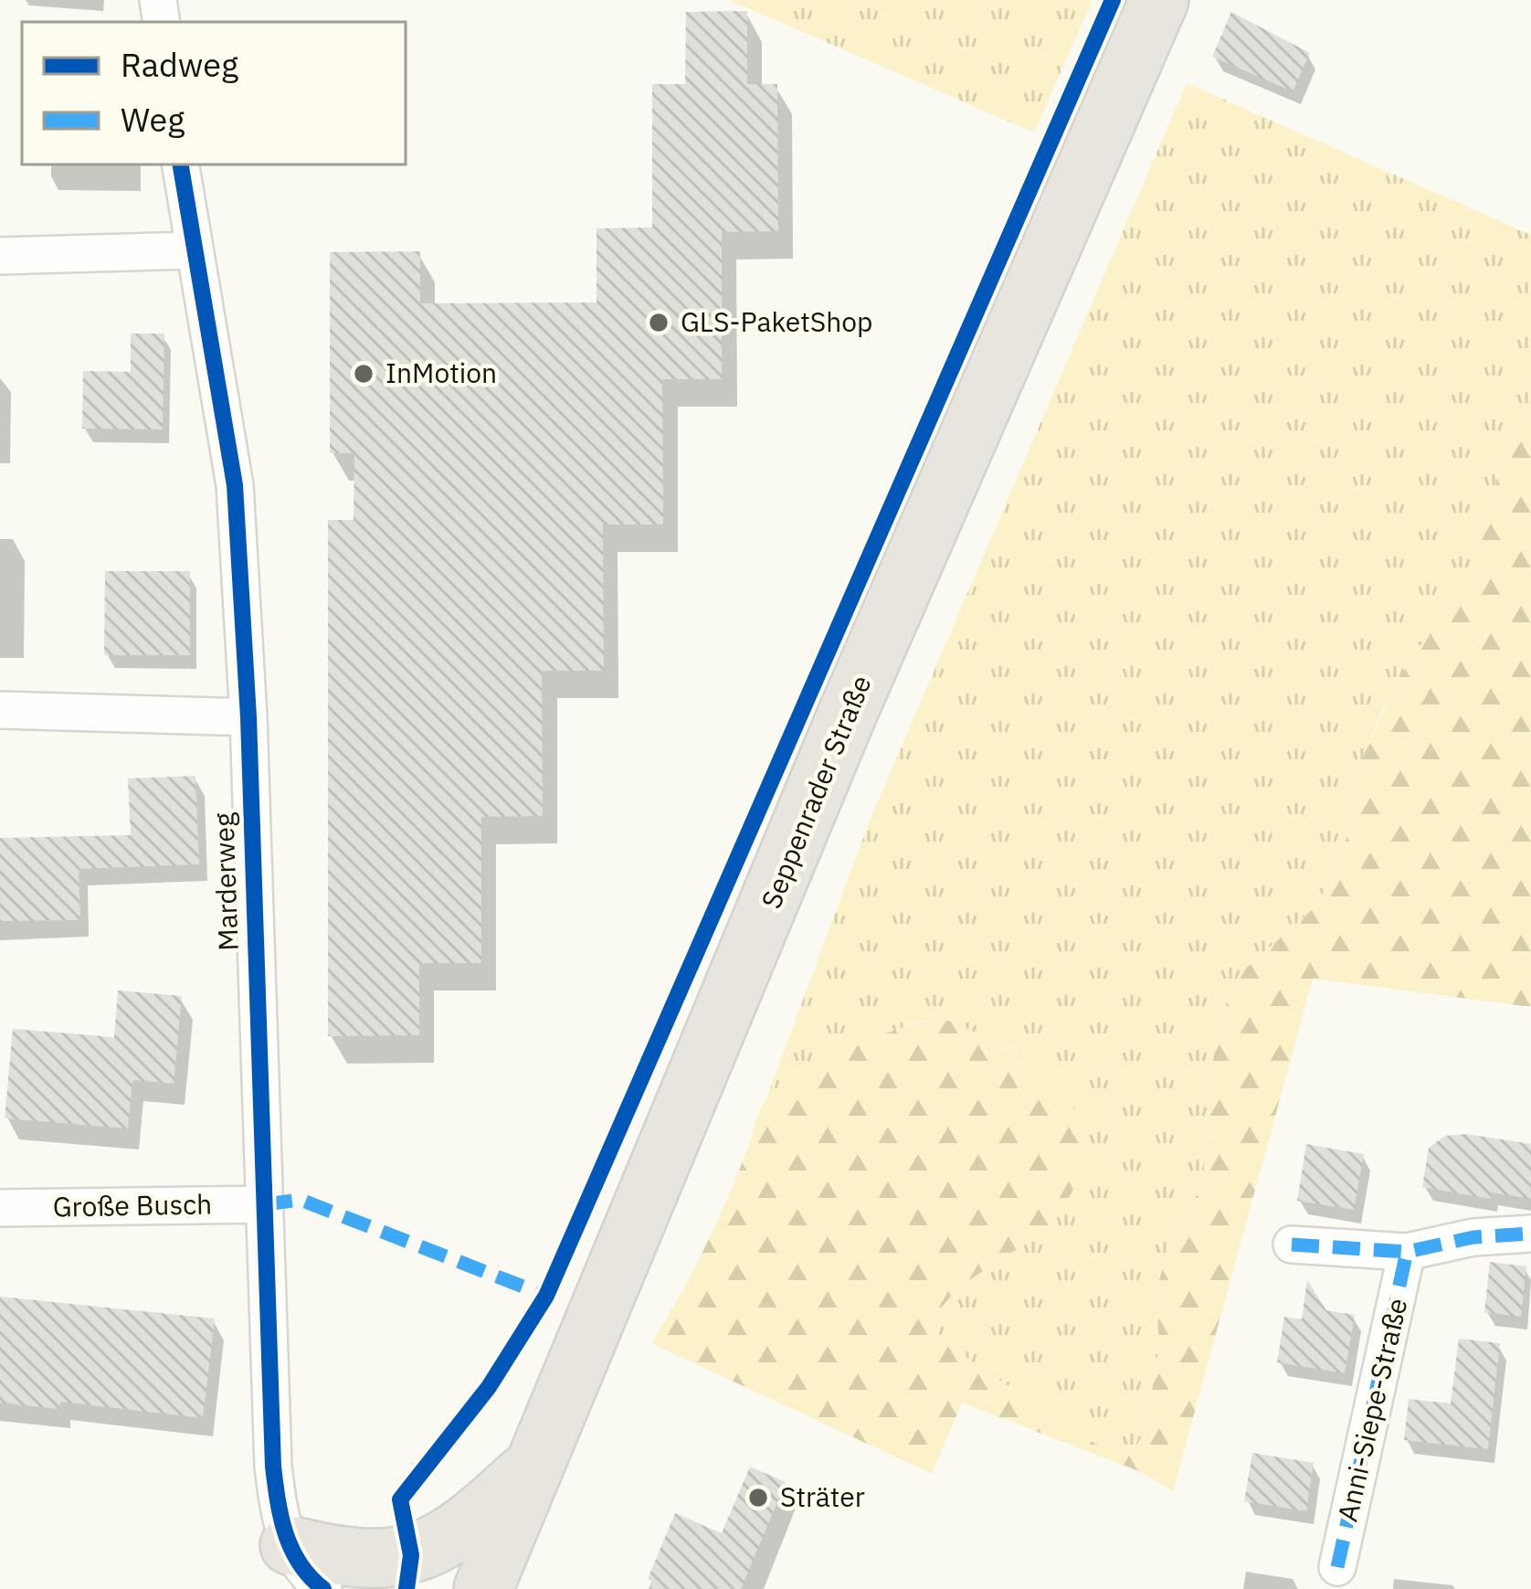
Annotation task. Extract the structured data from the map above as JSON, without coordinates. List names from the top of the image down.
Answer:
{
  "streets": {
    "main road": ["Seppenrader Straße"],
    "street": ["Marderweg", "Große Busch", "Anni-Siepe-Straße"]
  },
  "crossings": [
    ["Marderweg", "Große Busch"]
  ],
  "places": ["GLS-PaketShop", "InMotion", "Sträter"],
  "legend": ["Radweg", "Weg"]
}
